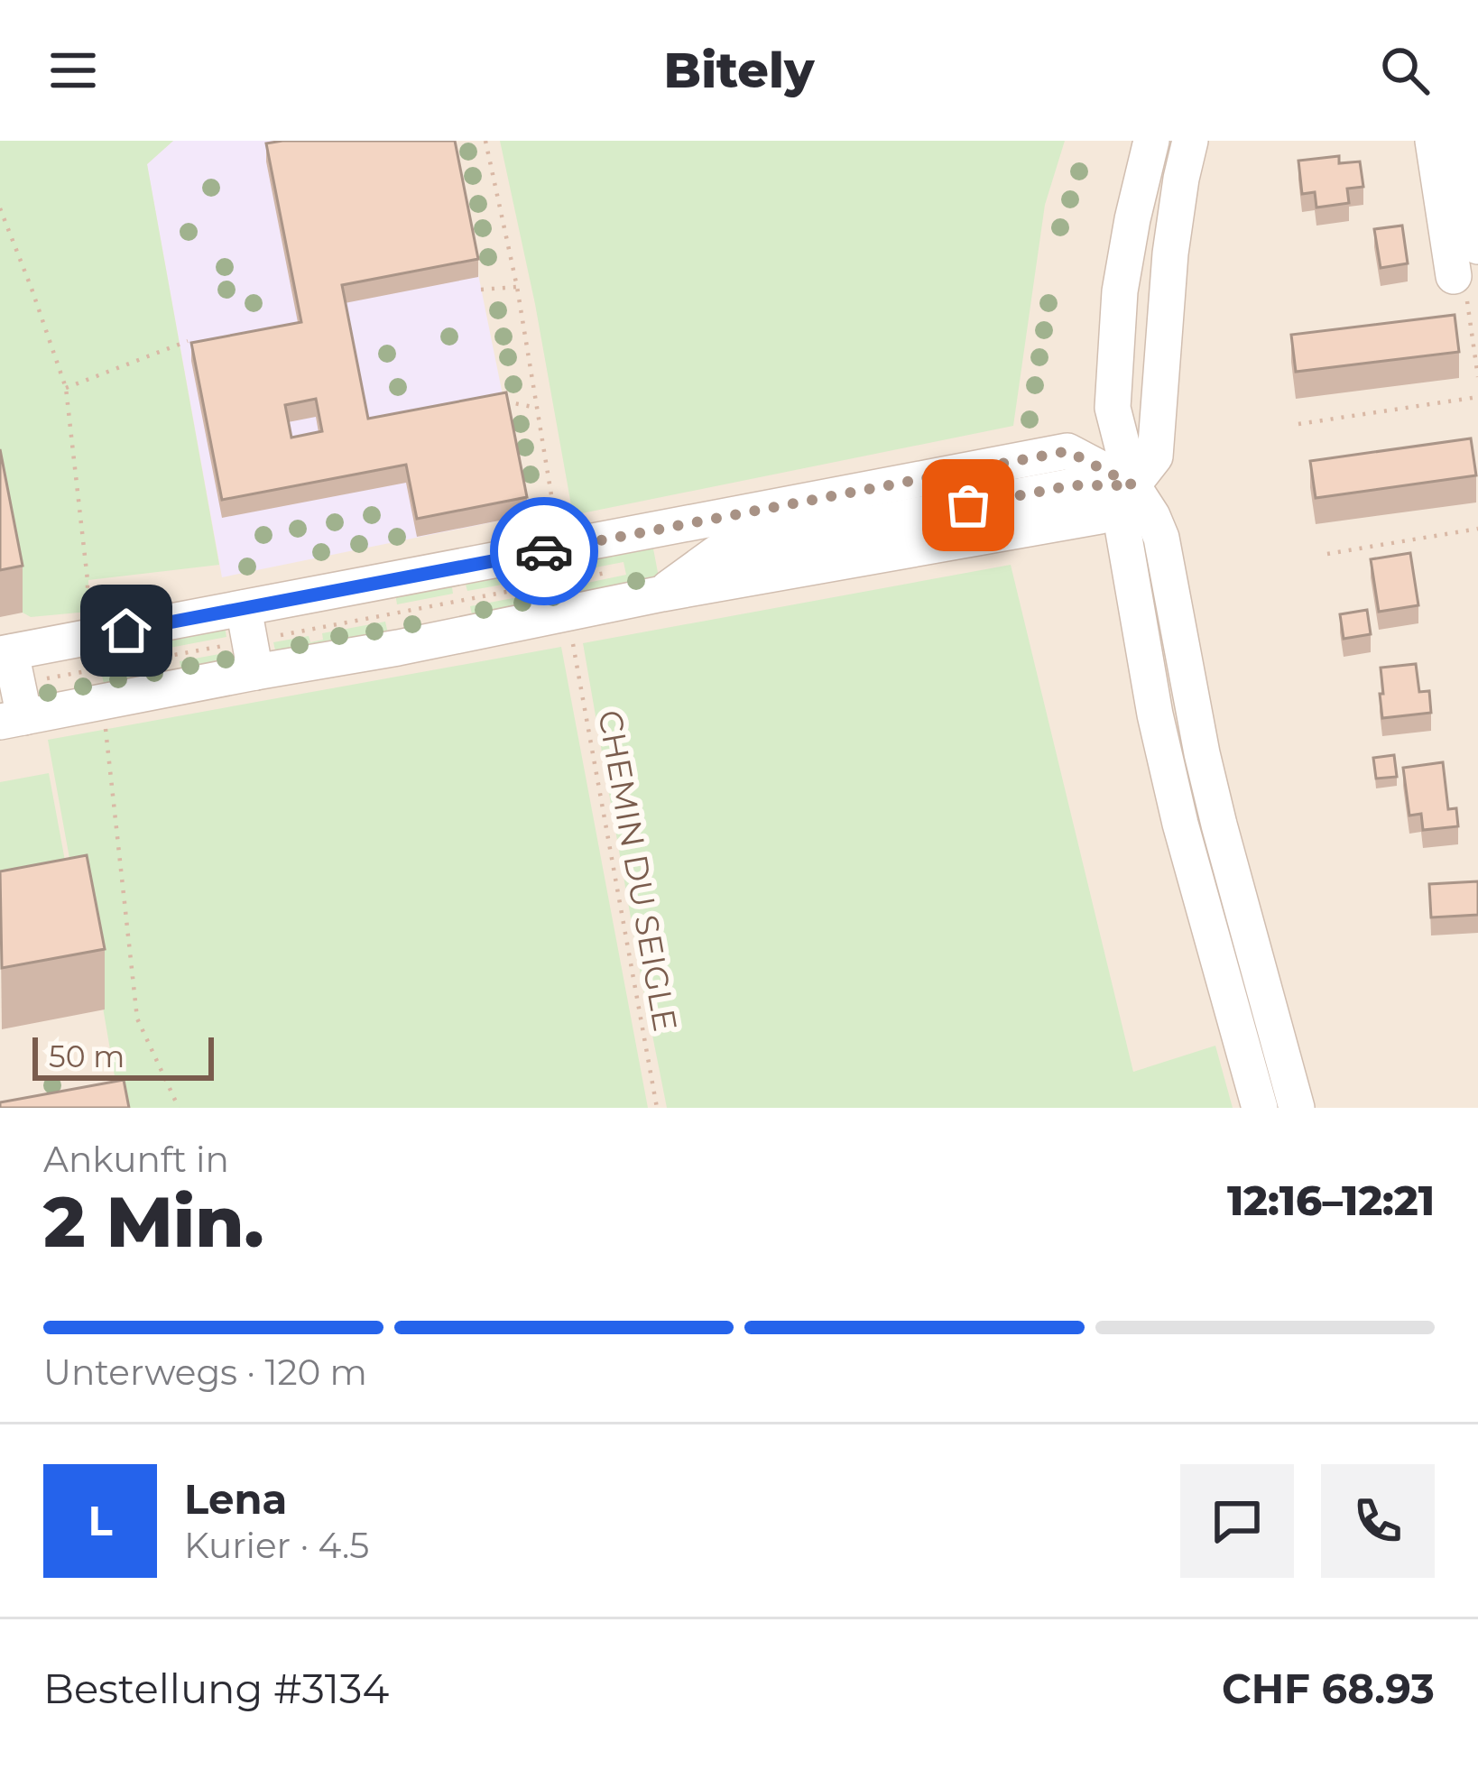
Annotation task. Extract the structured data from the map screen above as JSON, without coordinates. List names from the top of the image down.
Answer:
{
  "streets": {
    "path": ["CHEMIN DU SEIGLE"]
  },
  "scale_bar": "50 m",
  "page": {
    "header": "Bitely",
    "scale": "50 m",
    "heading": ["2 Min.", "Ankunft in", "12:16–12:21"],
    "panel": [
      "Lena",
      "Kurier · 4.5",
      "Bestellung #3134",
      "CHF 68.93"
    ],
    "bar": "Unterwegs · 120 m",
    "round": "L"
  }
}
